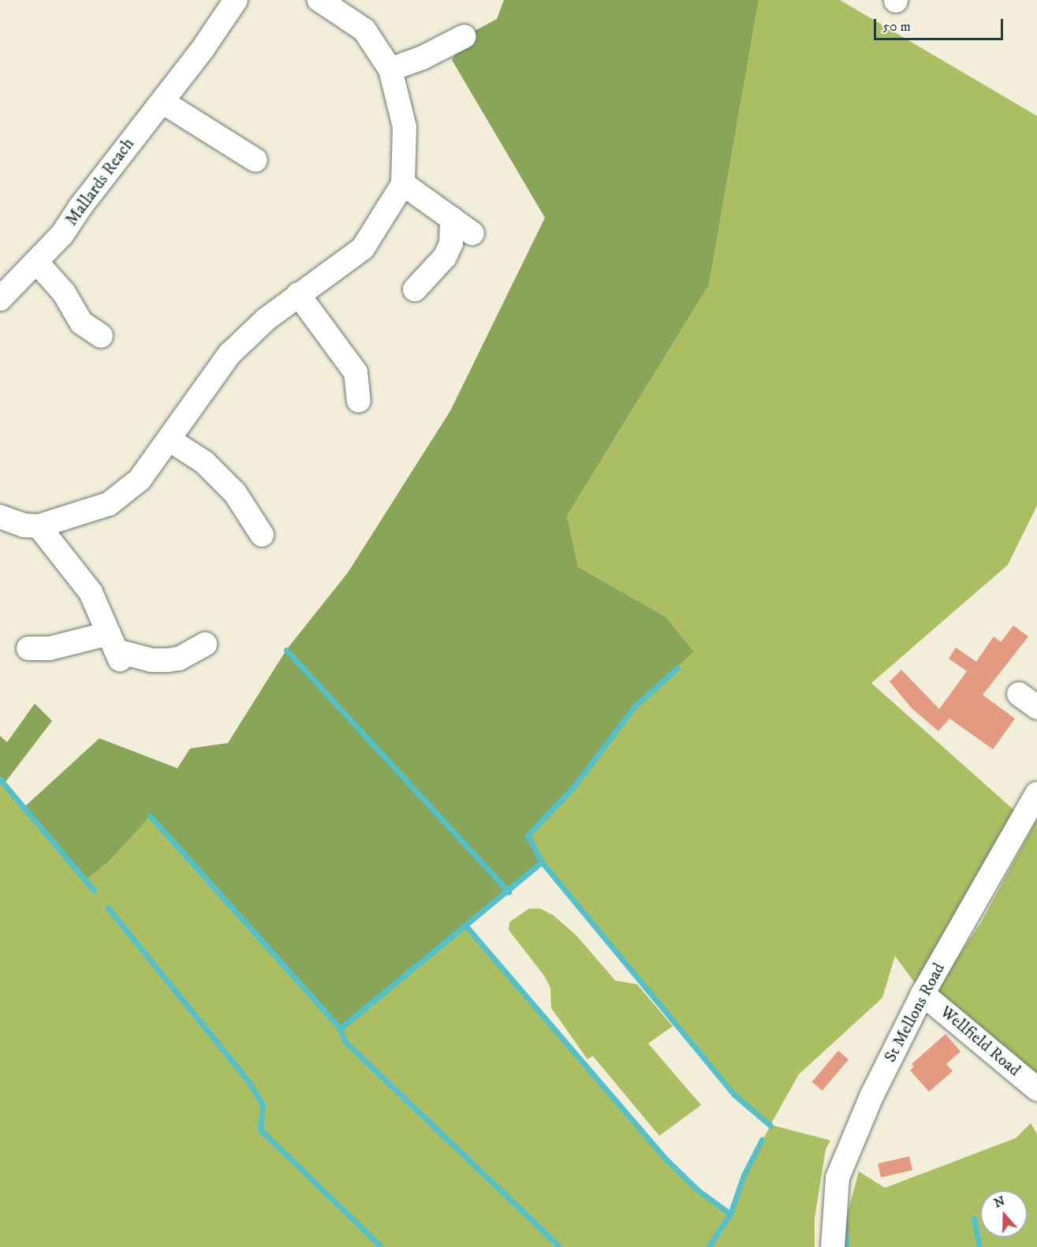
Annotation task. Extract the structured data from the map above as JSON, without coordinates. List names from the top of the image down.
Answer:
{
  "streets": {
    "street": ["Mallards Reach", "St Mellons Road", "Wellfield Road"]
  },
  "crossings": [
    ["St Mellons Road", "Wellfield Road"]
  ],
  "scale_bar": "50 m",
  "north": "top"
}
